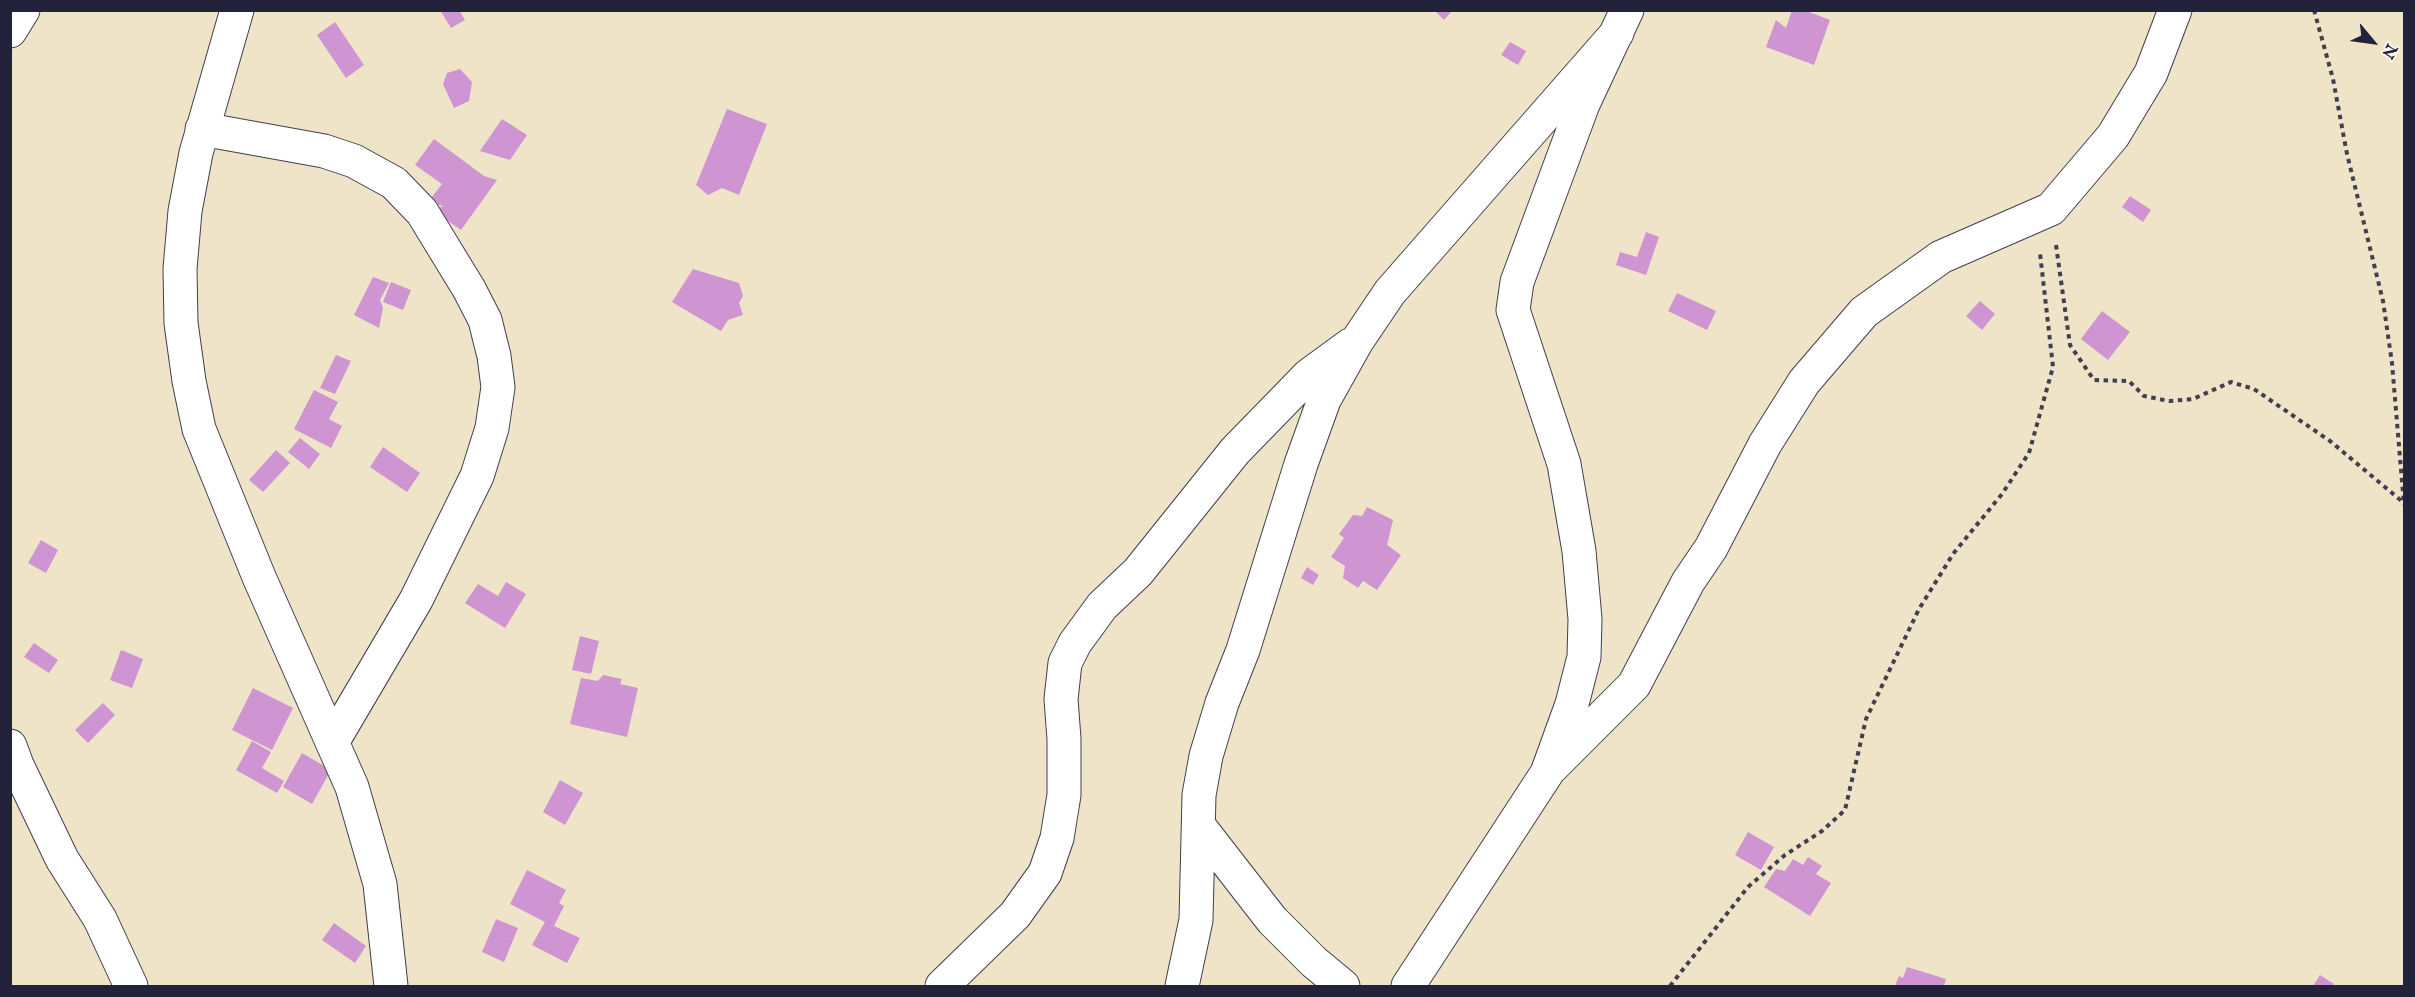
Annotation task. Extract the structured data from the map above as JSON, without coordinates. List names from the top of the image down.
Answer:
{
  "north": "bottom right"
}
